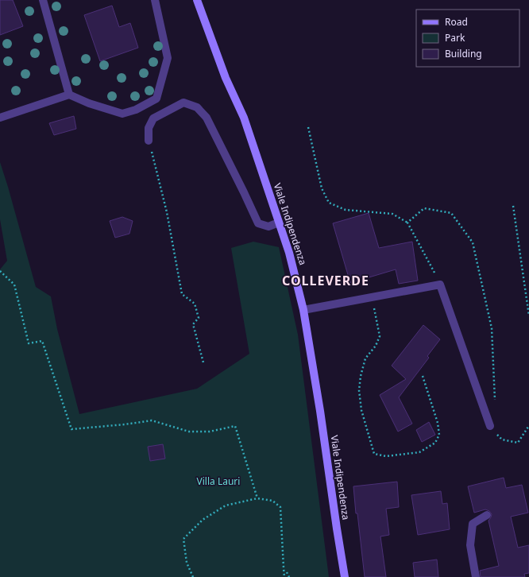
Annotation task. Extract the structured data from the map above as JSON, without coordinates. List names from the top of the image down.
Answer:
{
  "streets": {
    "main road": ["Viale Indipendenza"]
  },
  "districts": ["COLLEVERDE"],
  "parks": ["Villa Lauri"],
  "legend": ["Road", "Park", "Building"]
}
